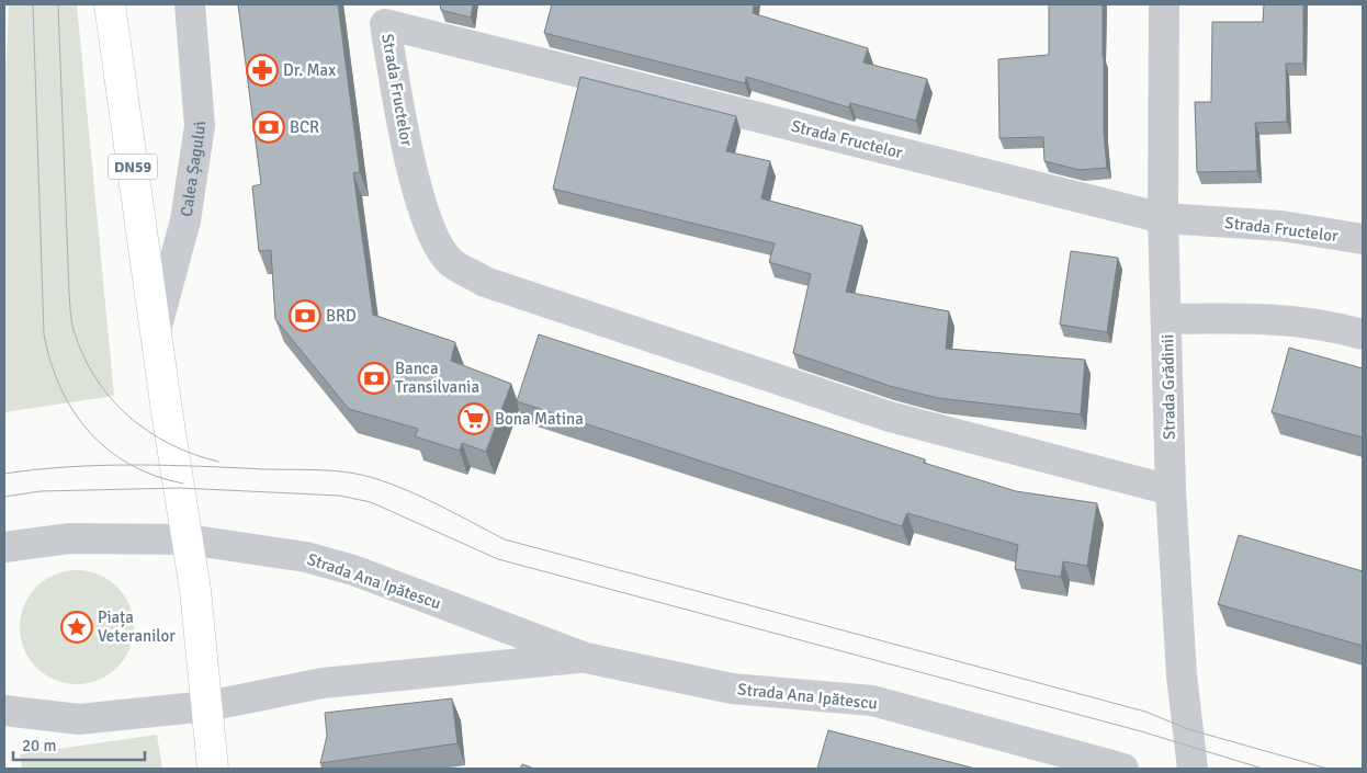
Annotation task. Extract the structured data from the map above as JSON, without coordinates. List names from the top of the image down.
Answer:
{
  "streets": {
    "main road": ["DN59", "Calea Șagului"],
    "street": ["Strada Fructelor", "Strada Grădinii", "Strada Ana Ipătescu"]
  },
  "crossings": [
    ["Strada Fructelor", "Strada Grădinii"],
    ["DN59", "Calea Șagului"],
    ["DN59", "Strada Ana Ipătescu"],
    ["Calea Șagului", "Strada Ana Ipătescu"]
  ],
  "places": {
    "pharmacy": ["Dr. Max"],
    "bank": ["BCR", "BRD", "Banca Transilvania"],
    "supermarket": ["Bona Matina"],
    "place": ["Piața Veteranilor"]
  },
  "scale_bar": "20 m"
}
